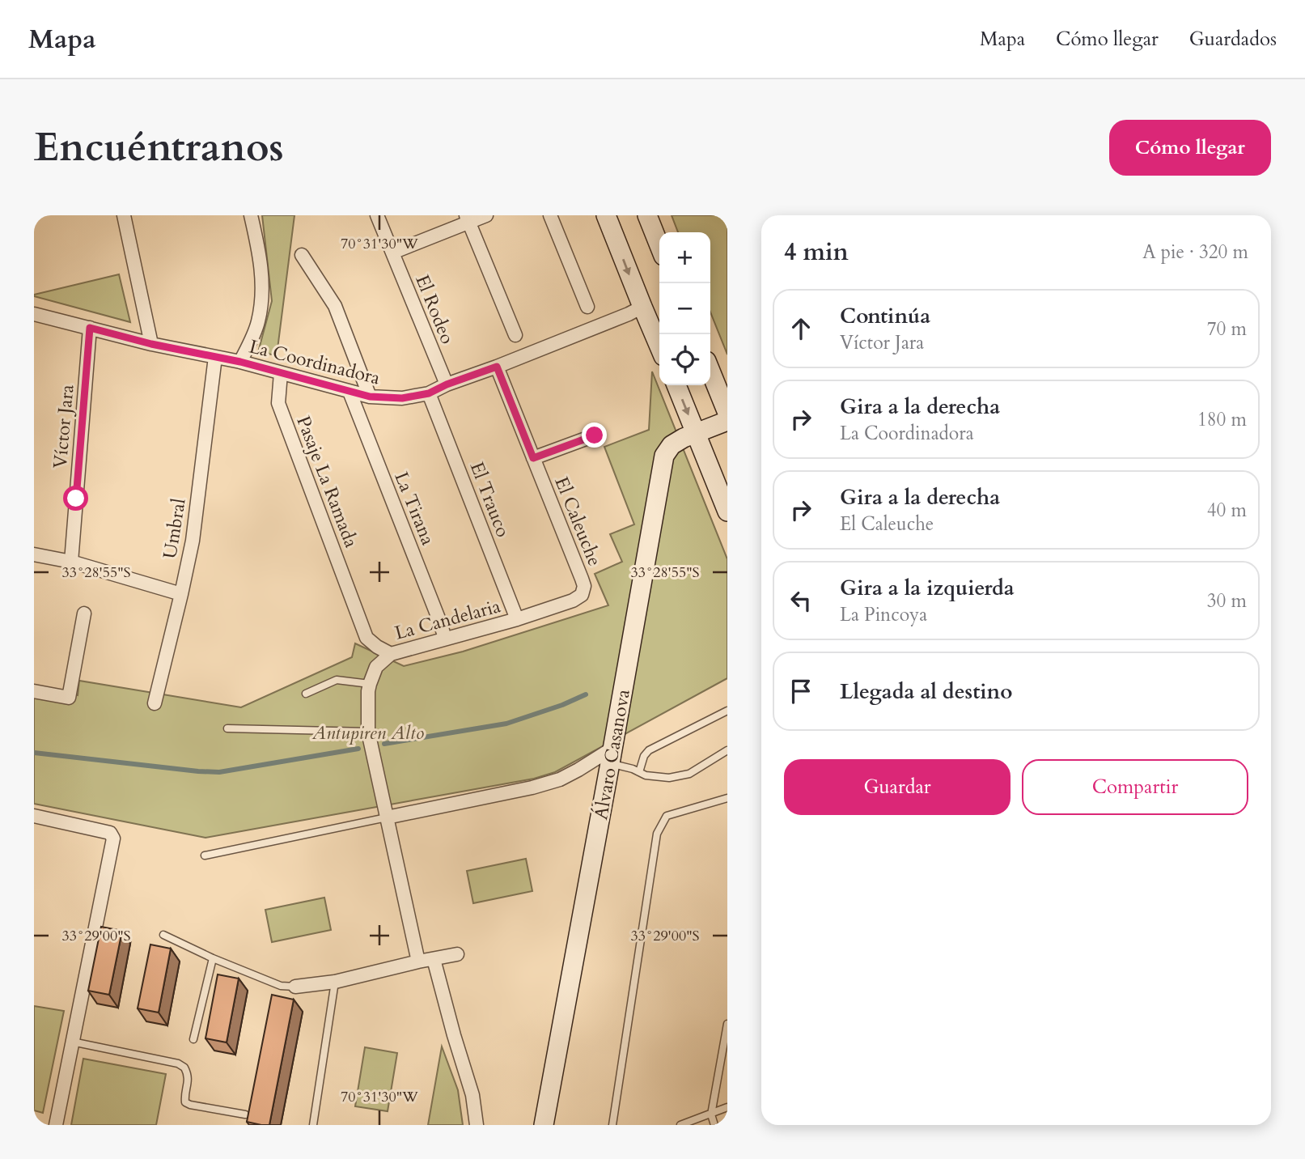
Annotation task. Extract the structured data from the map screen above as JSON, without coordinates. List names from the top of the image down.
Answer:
{
  "streets": {
    "street": [
      "El Rodeo",
      "La Coordinadora",
      "Víctor Jara",
      "Pasaje La Ramada",
      "El Trauco",
      "La Tirana",
      "El Caleuche",
      "Umbral",
      "La Candelaria",
      "Álvaro Casanova"
    ]
  },
  "crossings": [
    ["El Rodeo", "La Coordinadora"],
    ["La Coordinadora", "Víctor Jara"],
    ["La Coordinadora", "Pasaje La Ramada"],
    ["La Coordinadora", "El Trauco"],
    ["La Coordinadora", "La Tirana"],
    ["La Coordinadora", "El Caleuche"],
    ["La Coordinadora", "Umbral"],
    ["Pasaje La Ramada", "La Candelaria"],
    ["El Trauco", "La Candelaria"],
    ["La Tirana", "La Candelaria"],
    ["El Caleuche", "La Candelaria"]
  ],
  "parks": ["Antupiren Alto"],
  "page": {
    "header": "Mapa",
    "nav": ["Mapa", "Cómo llegar", "Guardados"],
    "buttons": [
      "Cómo llegar",
      ["Guardar", "Compartir"]
    ],
    "title": "Encuéntranos",
    "heading": ["4 min", "A pie · 320 m"],
    "map_buttons": ["+", "−"],
    "list": [
      ["Continúa", "Víctor Jara", "70 m"],
      ["Gira a la derecha", "La Coordinadora", "180 m"],
      ["Gira a la derecha", "El Caleuche", "40 m"],
      ["Gira a la izquierda", "La Pincoya", "30 m"],
      "Llegada al destino"
    ]
  },
  "coordinates": ["70°31'30\"W", "33°28'55\"S", "33°29'00\"S"]
}
